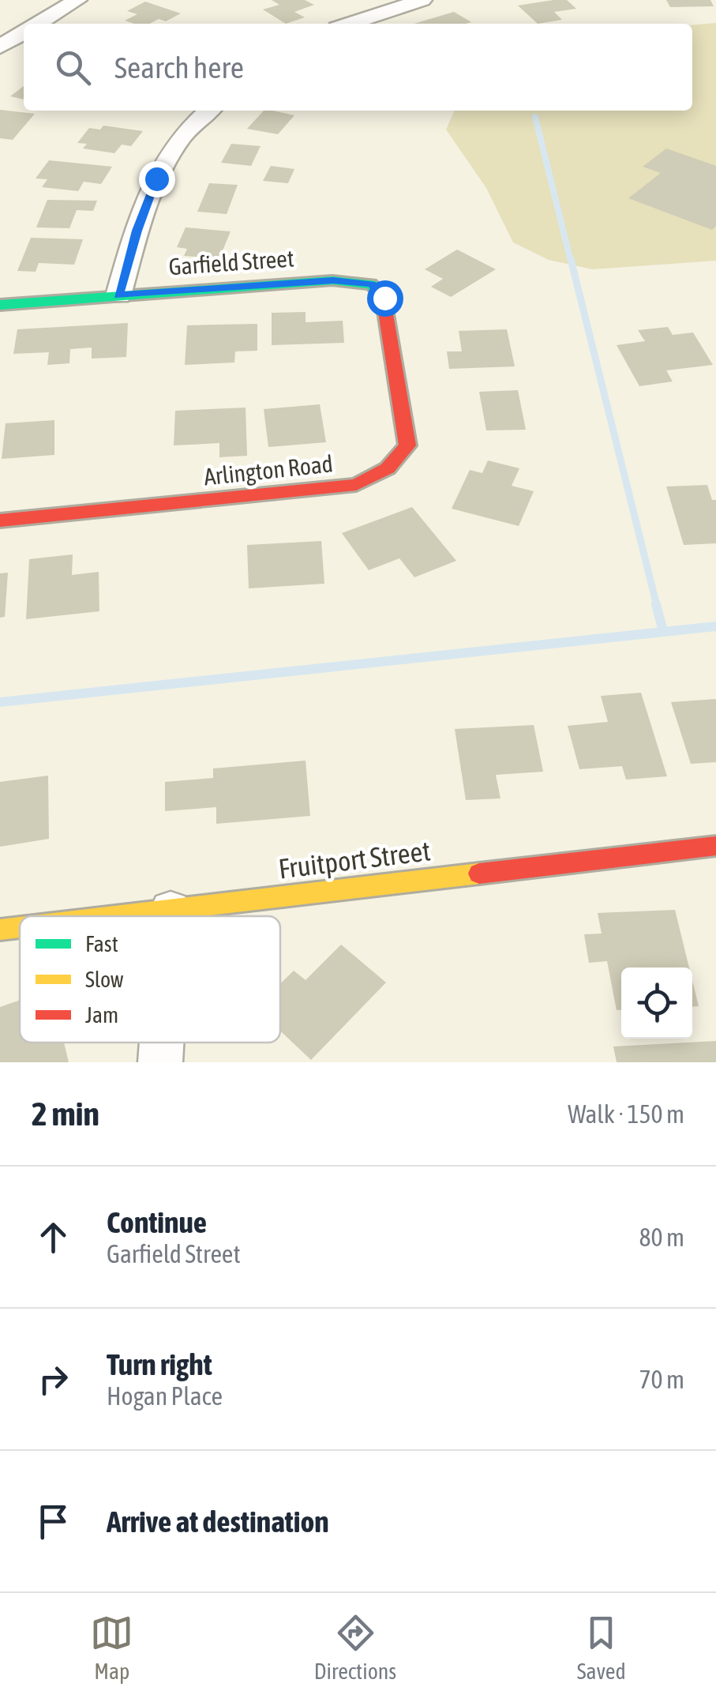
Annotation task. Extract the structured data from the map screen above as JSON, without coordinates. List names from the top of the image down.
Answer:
{
  "streets": {
    "street": ["Garfield Street", "Arlington Road", "Fruitport Street"]
  },
  "crossings": [
    ["Garfield Street", "Arlington Road"]
  ],
  "legend": ["Fast", "Slow", "Jam"],
  "page": {
    "search": "Search here",
    "heading": ["2 min", "Walk · 150 m"],
    "list": [
      ["Continue", "Garfield Street", "80 m"],
      ["Turn right", "Hogan Place", "70 m"],
      "Arrive at destination"
    ],
    "nav": ["Map", "Directions", "Saved"]
  }
}
